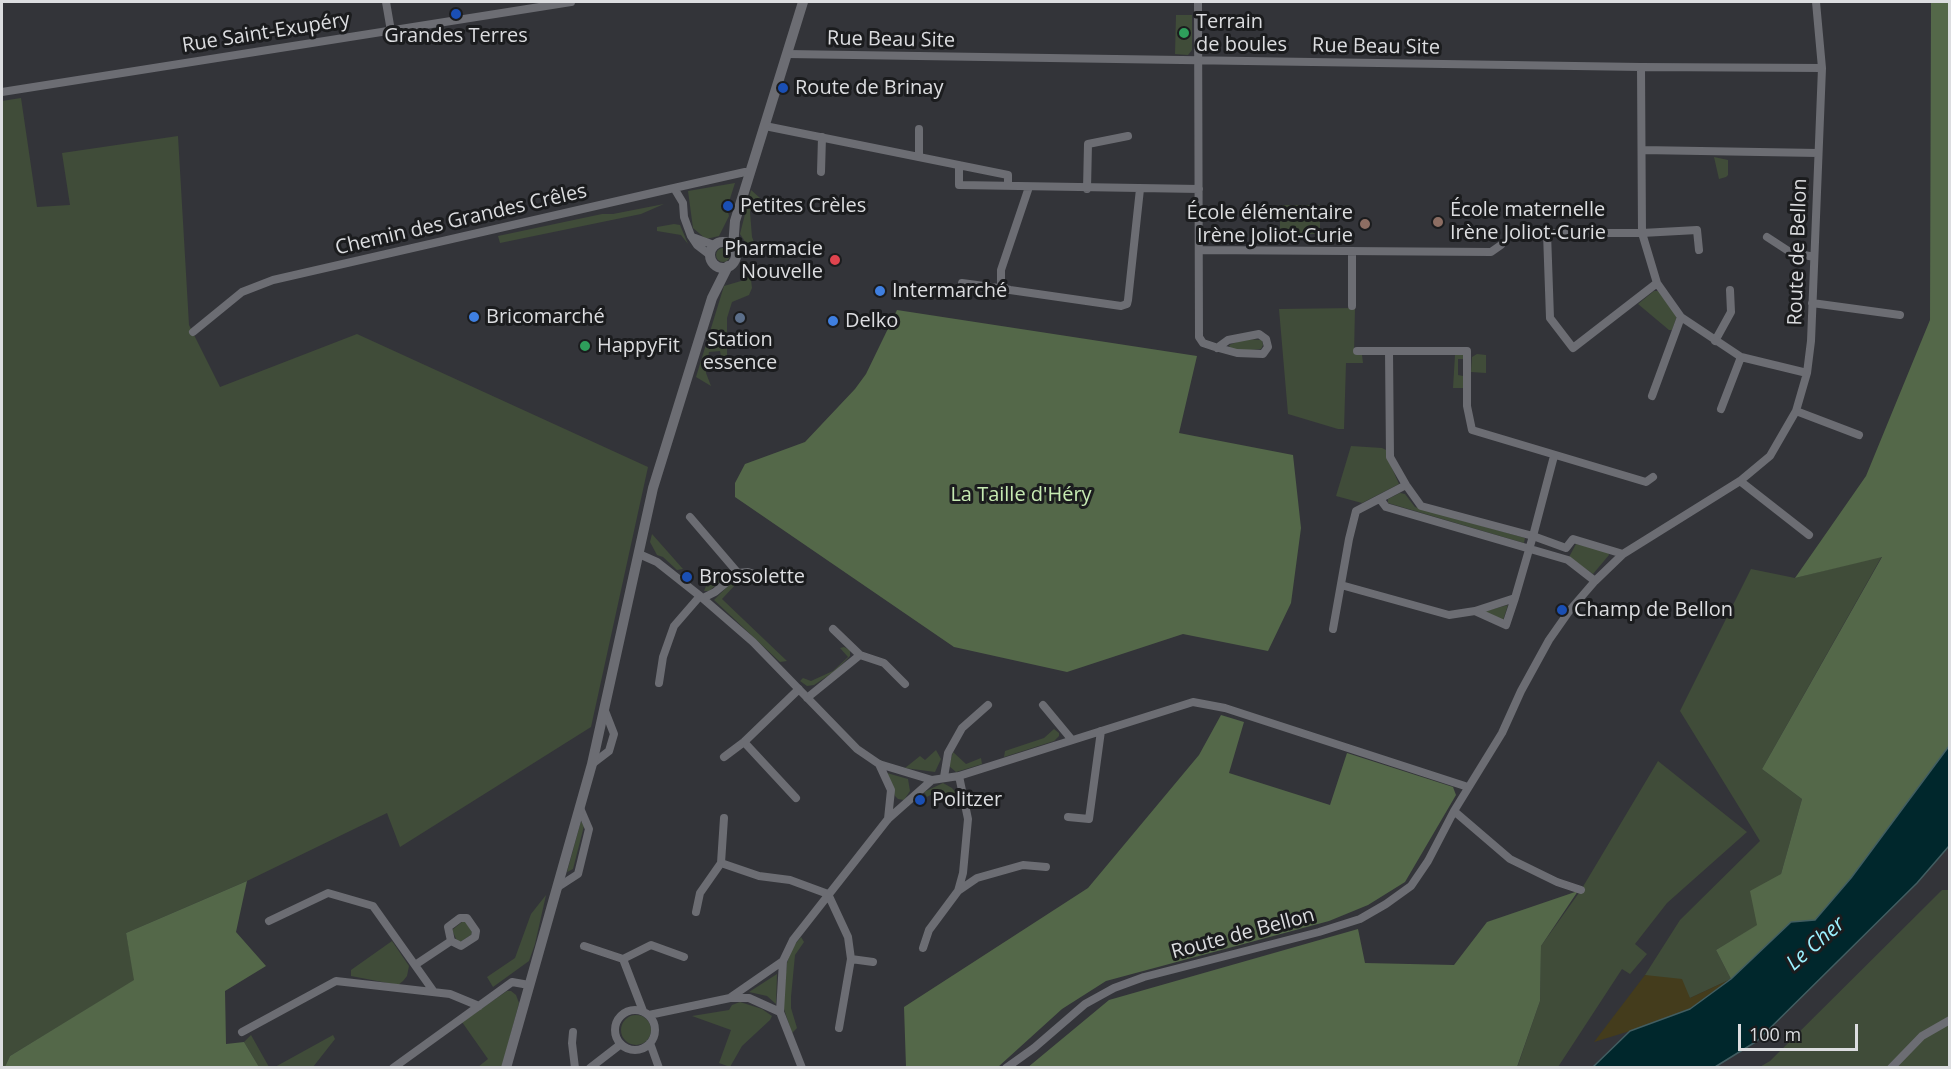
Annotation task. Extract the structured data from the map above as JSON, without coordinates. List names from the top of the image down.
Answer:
{
  "streets": {
    "street": [
      "Rue Saint-Exupéry",
      "Rue Beau Site",
      "Chemin des Grandes Crêles",
      "Route de Bellon"
    ]
  },
  "crossings": [
    ["Rue Beau Site", "Route de Bellon"]
  ],
  "water": ["Le Cher"],
  "parks": ["La Taille d'Héry"],
  "places": [
    "Grandes Terres",
    "Terrain de boules",
    "Route de Brinay",
    "Petites Crèles",
    "École maternelle Irène Joliot-Curie",
    "École élémentaire Irène Joliot-Curie",
    "Pharmacie Nouvelle",
    "Intermarché",
    "Bricomarché",
    "Station essence",
    "Delko",
    "HappyFit",
    "Brossolette",
    "Champ de Bellon",
    "Politzer"
  ],
  "scale_bar": "100 m"
}
